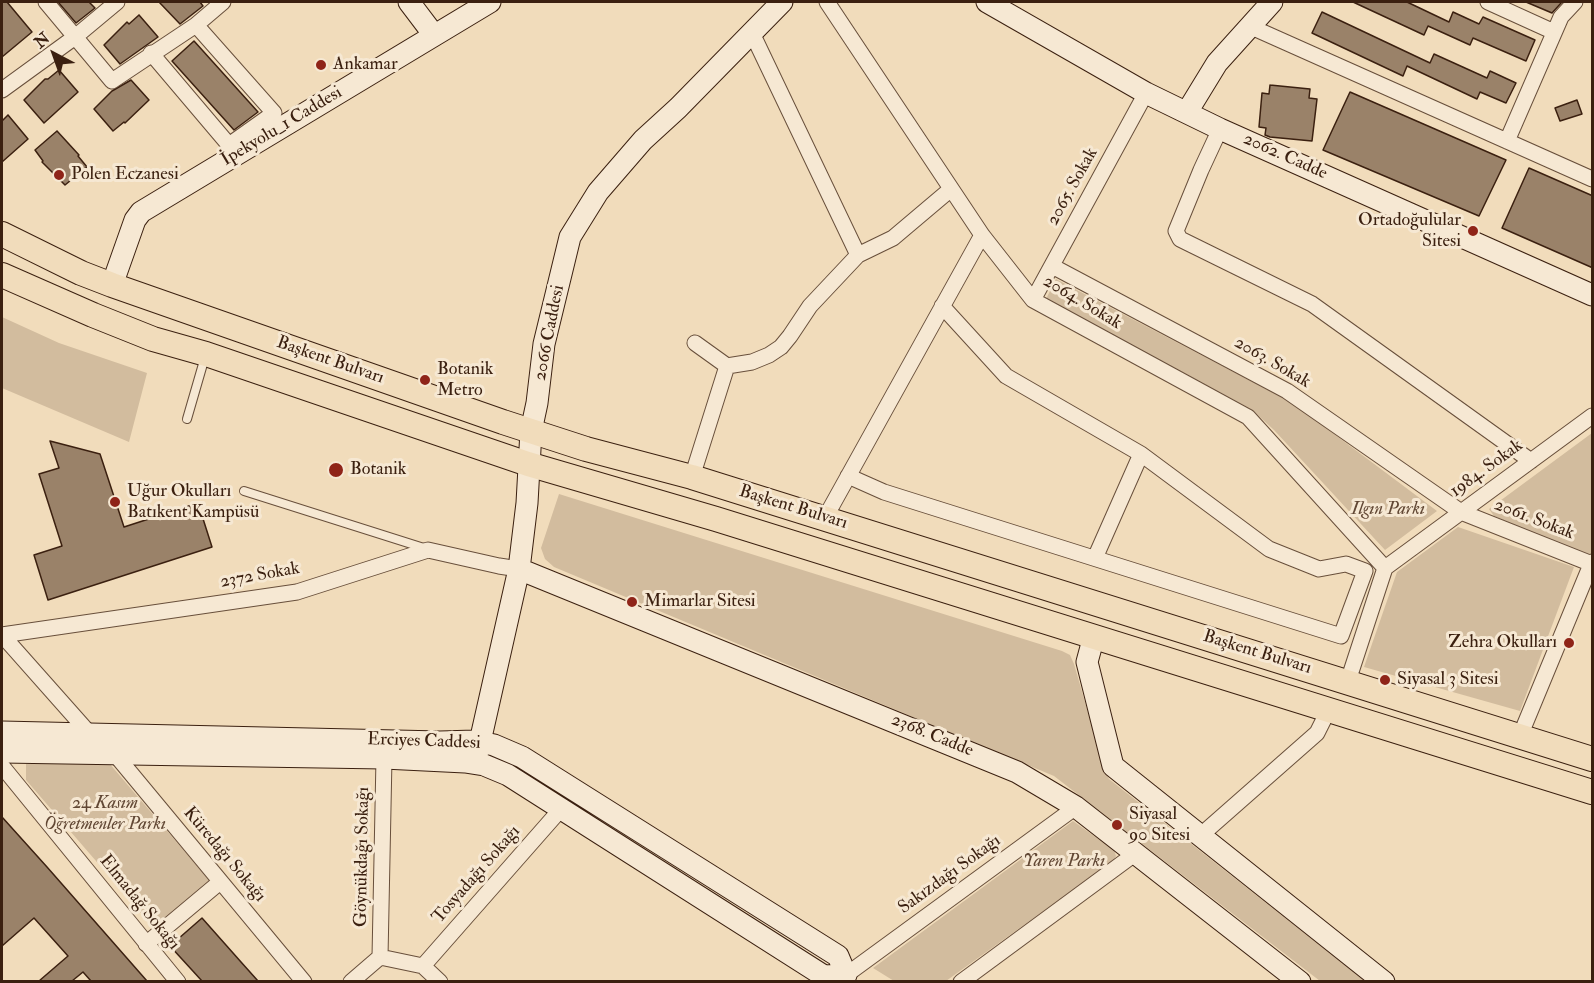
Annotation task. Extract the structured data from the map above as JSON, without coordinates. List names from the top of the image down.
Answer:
{
  "streets": {
    "main road": ["Başkent Bulvarı"],
    "street": [
      "İpekyolu_1 Caddesi",
      "2062. Cadde",
      "2065. Sokak",
      "2064. Sokak",
      "2066 Caddesi",
      "2063. Sokak",
      "1984. Sokak",
      "2061. Sokak",
      "2372 Sokak",
      "2368. Cadde",
      "Erciyes Caddesi",
      "Küredağı Sokağı",
      "Göynükdağı Sokağı",
      "Tosyadağı Sokağı",
      "Sakızdağı Sokağı",
      "Elmadağ Sokağı"
    ]
  },
  "crossings": [
    ["İpekyolu_1 Caddesi", "Başkent Bulvarı"],
    ["2062. Cadde", "2065. Sokak"],
    ["2065. Sokak", "2064. Sokak"],
    ["2065. Sokak", "2063. Sokak"],
    ["2064. Sokak", "1984. Sokak"],
    ["2066 Caddesi", "Başkent Bulvarı"],
    ["2066 Caddesi", "2368. Cadde"],
    ["2066 Caddesi", "Erciyes Caddesi"],
    ["2063. Sokak", "1984. Sokak"],
    ["2063. Sokak", "2061. Sokak"],
    ["1984. Sokak", "2061. Sokak"],
    ["2368. Cadde", "Sakızdağı Sokağı"],
    ["Erciyes Caddesi", "Küredağı Sokağı"],
    ["Erciyes Caddesi", "Göynükdağı Sokağı"],
    ["Erciyes Caddesi", "Tosyadağı Sokağı"],
    ["Erciyes Caddesi", "Sakızdağı Sokağı"]
  ],
  "parks": ["Ilgın Parkı", "24 Kasım Öğretmenler Parkı", "Yaren Parkı"],
  "places": [
    "Ankamar",
    "Polen Eczanesi",
    "Ortadoğulular Sitesi",
    "Botanik Metro",
    "Botanik",
    "Uğur Okulları Batıkent Kampüsü",
    "Mimarlar Sitesi",
    "Zehra Okulları",
    "Siyasal 3 Sitesi",
    "Siyasal 90 Sitesi"
  ],
  "north": "top left"
}
